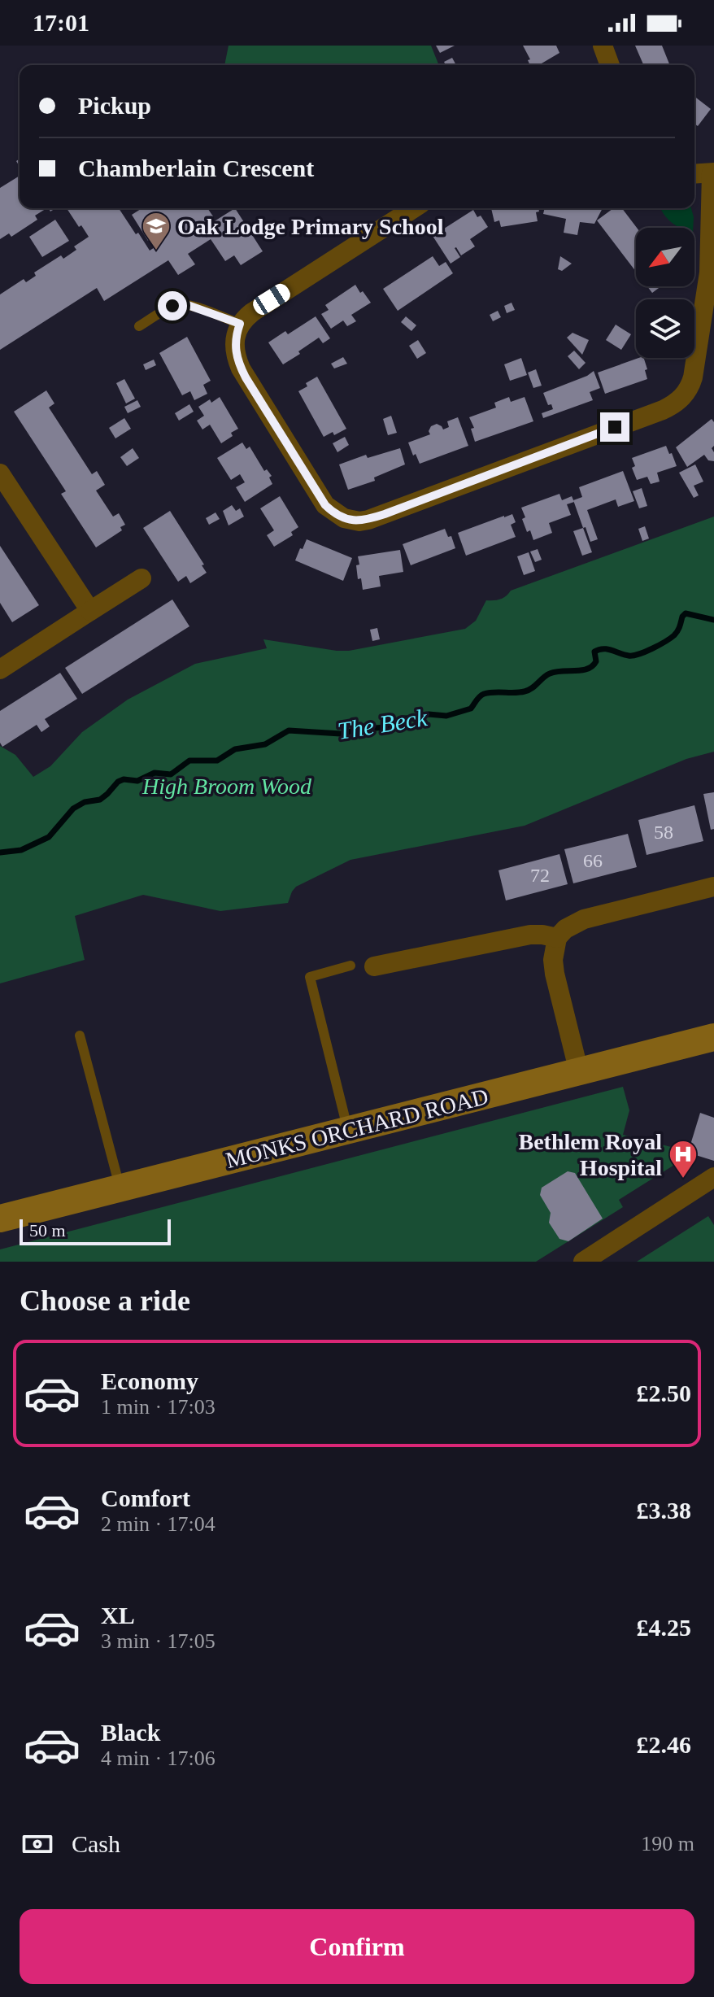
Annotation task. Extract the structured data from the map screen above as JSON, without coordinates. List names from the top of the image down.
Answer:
{
  "streets": {
    "street": ["MONKS ORCHARD ROAD"]
  },
  "water": ["The Beck"],
  "parks": ["High Broom Wood"],
  "places": {
    "school or university": ["Oak Lodge Primary School"],
    "hospital": ["Bethlem Royal Hospital"]
  },
  "house_numbers": ["58", "66", "72"],
  "scale_bar": "50 m",
  "north": "bottom left",
  "page": {
    "status": "17:01",
    "banner": ["Pickup", "Chamberlain Crescent"],
    "scale": "50 m",
    "heading": "Choose a ride",
    "list": [
      {
        "name": "Economy",
        "note": "1 min · 17:03",
        "value": "£2.50"
      },
      {
        "name": "Comfort",
        "note": "2 min · 17:04",
        "value": "£3.38"
      },
      {
        "name": "XL",
        "note": "3 min · 17:05",
        "value": "£4.25"
      },
      {
        "name": "Black",
        "note": "4 min · 17:06",
        "value": "£2.46"
      }
    ],
    "pay": ["Cash", "190 m"],
    "buttons": "Confirm"
  }
}
